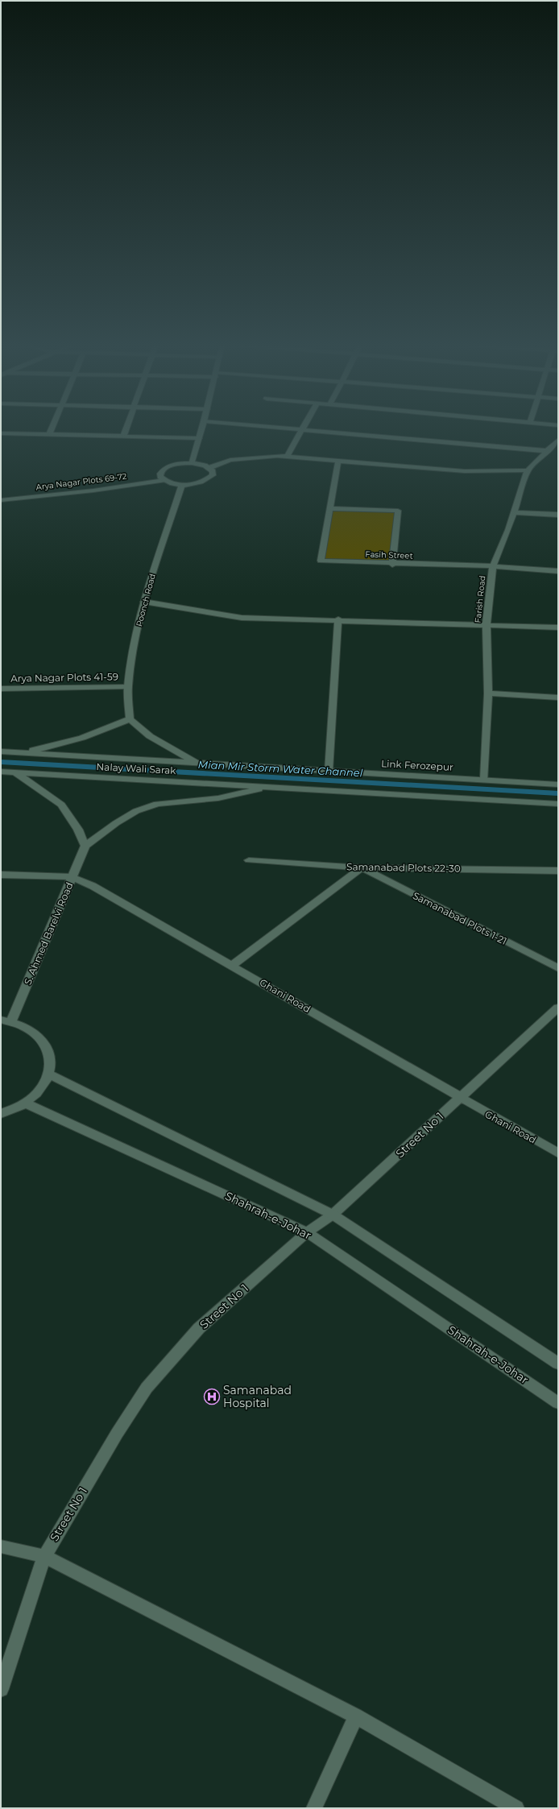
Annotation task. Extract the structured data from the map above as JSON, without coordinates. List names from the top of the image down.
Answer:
{
  "streets": {
    "street": [
      "Arya Nagar Plots 69-72",
      "Fasih Street",
      "Farish Road",
      "Poonch Road",
      "Arya Nagar Plots 41-59",
      "Link Ferozepur",
      "Nalay Wali Sarak",
      "Samanabad Plots 22-30",
      "Samanabad Plots 1-21",
      "S. Ahmed Barelvi Road",
      "Ghani Road",
      "Street No 1",
      "Shahrah-e-Johar"
    ]
  },
  "crossings": [
    ["Fasih Street", "Farish Road"],
    ["Farish Road", "Link Ferozepur"],
    ["Poonch Road", "Arya Nagar Plots 41-59"],
    ["Link Ferozepur", "Nalay Wali Sarak"],
    ["Samanabad Plots 22-30", "Samanabad Plots 1-21"],
    ["S. Ahmed Barelvi Road", "Ghani Road"],
    ["Ghani Road", "Street No 1"],
    ["Street No 1", "Shahrah-e-Johar"]
  ],
  "water": ["Mian Mir Storm Water Channel"],
  "places": {
    "hospital": ["Samanabad Hospital"]
  }
}
